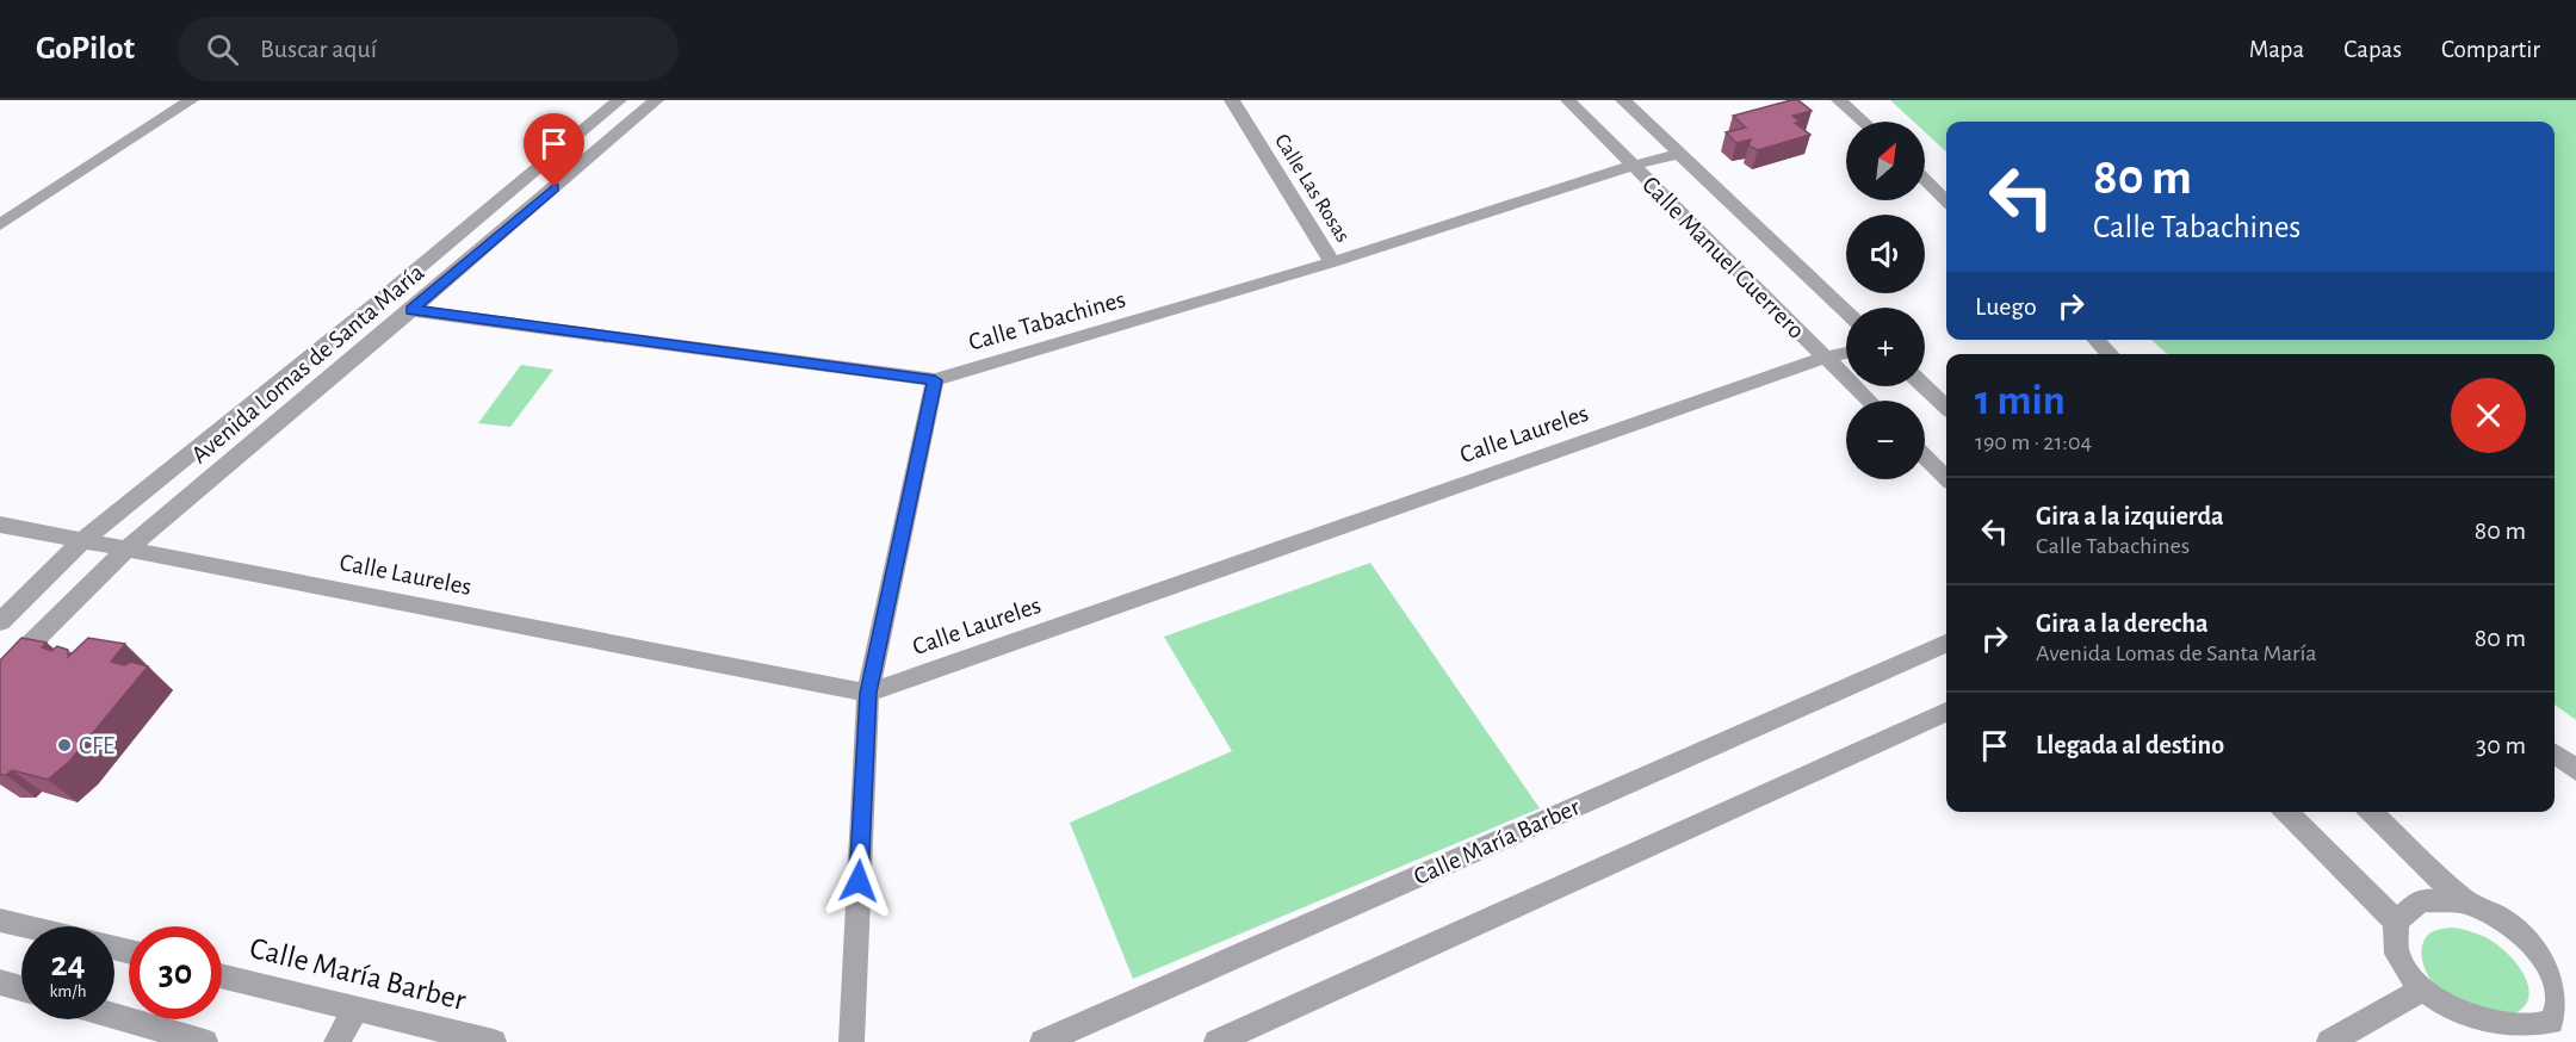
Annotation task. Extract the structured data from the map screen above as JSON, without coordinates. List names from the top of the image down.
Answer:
{
  "streets": {
    "street": [
      "Calle Las Rosas",
      "Calle Manuel Guerrero",
      "Calle Tabachines",
      "Avenida Lomas de Santa María",
      "Calle Laureles",
      "Calle María Barber"
    ]
  },
  "crossings": [
    ["Calle Las Rosas", "Calle Tabachines"],
    ["Calle Manuel Guerrero", "Calle Tabachines"],
    ["Calle Manuel Guerrero", "Calle Laureles"],
    ["Calle Tabachines", "Avenida Lomas de Santa María"],
    ["Avenida Lomas de Santa María", "Calle Laureles"]
  ],
  "places": ["CFE"],
  "north": "top right",
  "page": {
    "header": "GoPilot",
    "search": "Buscar aquí",
    "nav": ["Mapa", "Capas", "Compartir"],
    "map_buttons": ["+", "−"],
    "turn": ["80 m", "Calle Tabachines"],
    "then": "Luego",
    "heading": ["1 min", "190 m · 21:04"],
    "list": [
      {
        "name": "Gira a la izquierda",
        "note": "Calle Tabachines",
        "value": "80 m"
      },
      {
        "name": "Gira a la derecha",
        "note": "Avenida Lomas de Santa María",
        "value": "80 m"
      },
      {
        "name": "Llegada al destino",
        "value": "30 m"
      }
    ],
    "speed": "24 km/h",
    "limit": "30"
  }
}
